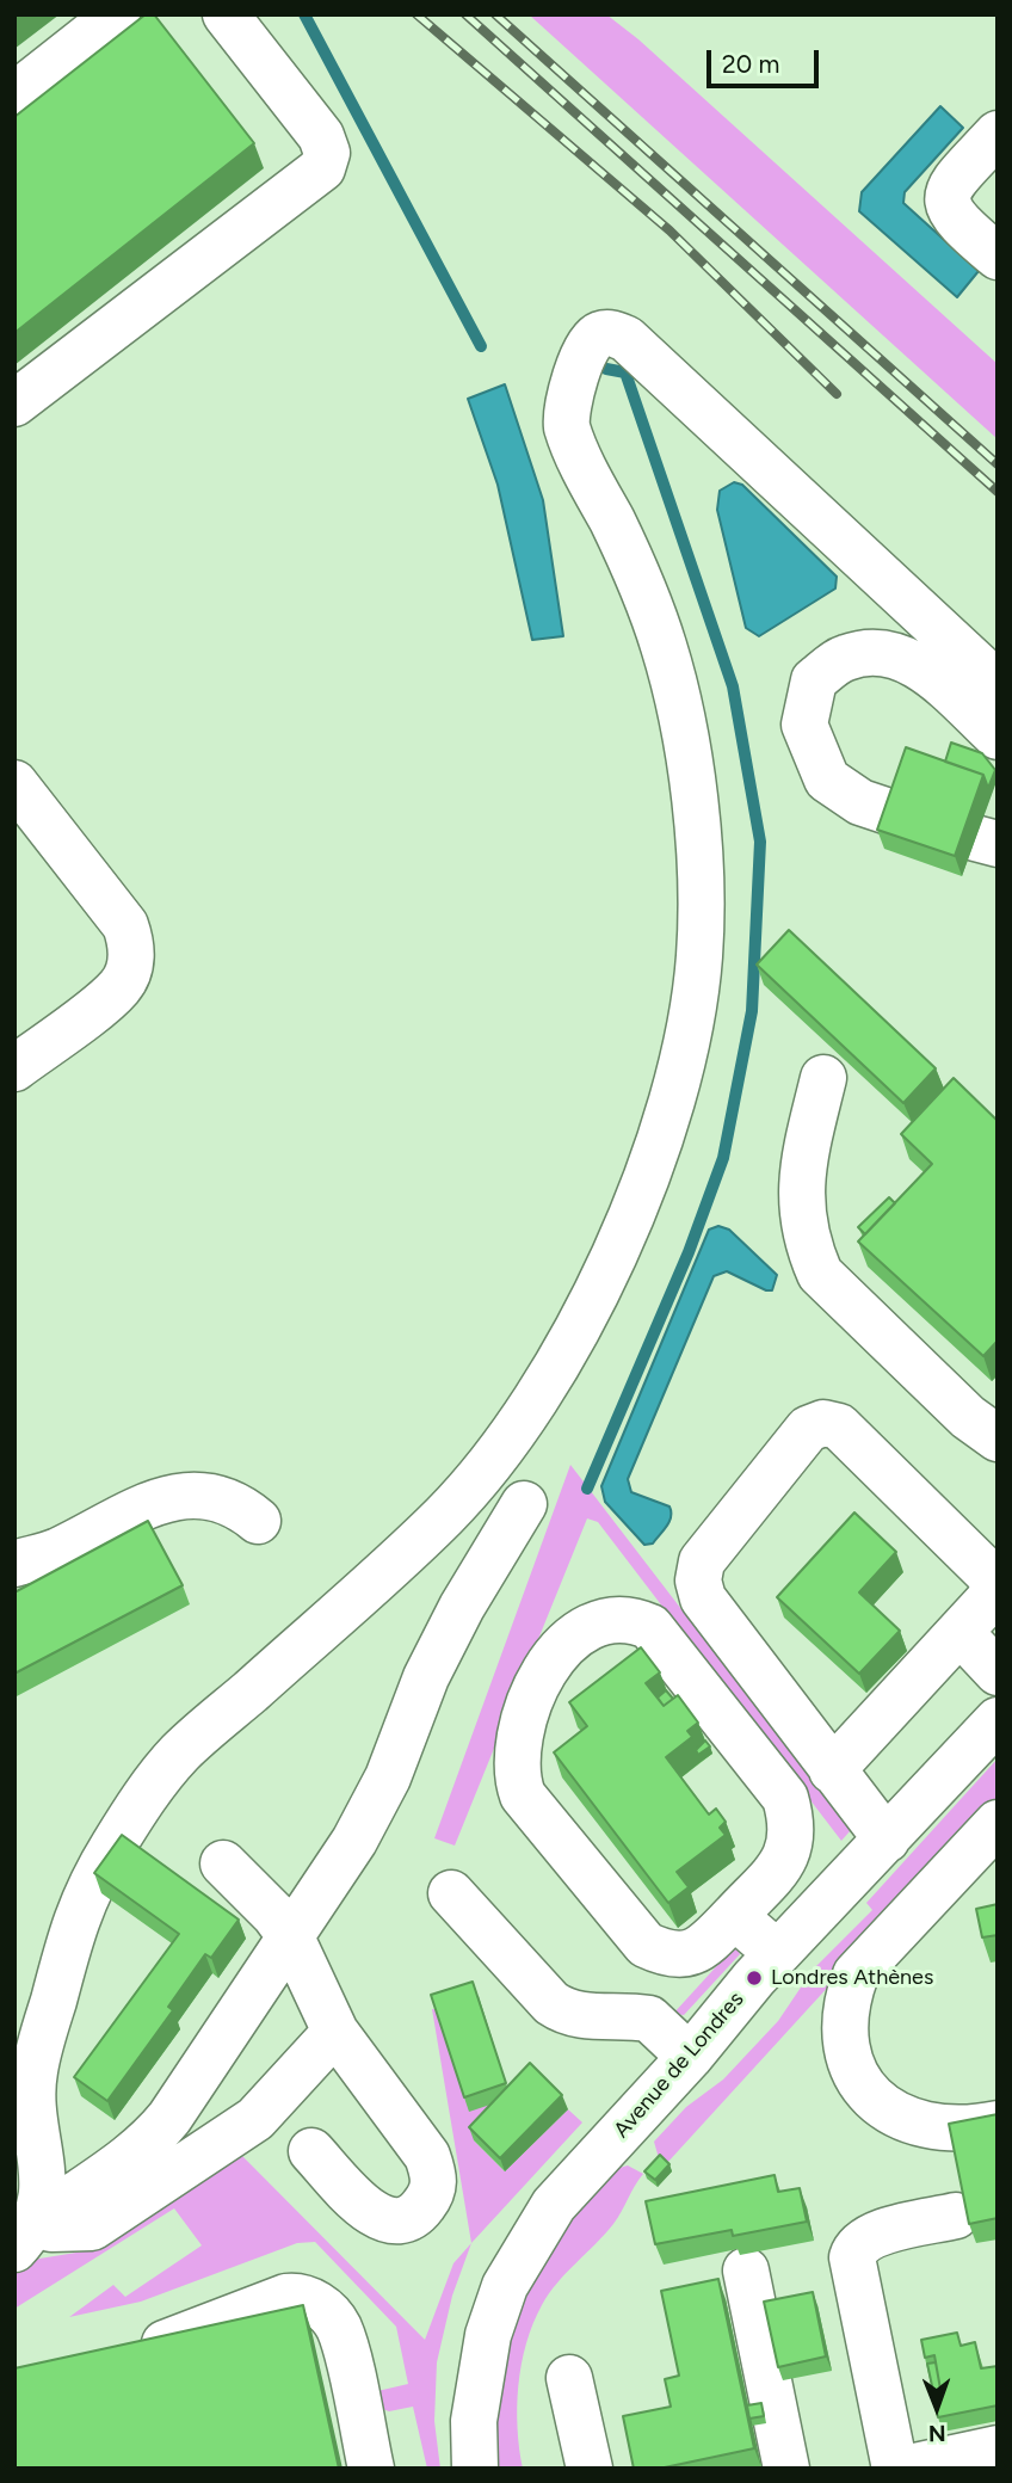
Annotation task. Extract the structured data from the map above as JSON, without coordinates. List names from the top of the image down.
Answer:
{
  "streets": {
    "street": ["Avenue de Londres"]
  },
  "places": ["Londres Athènes"],
  "scale_bar": "20 m",
  "north": "bottom"
}
